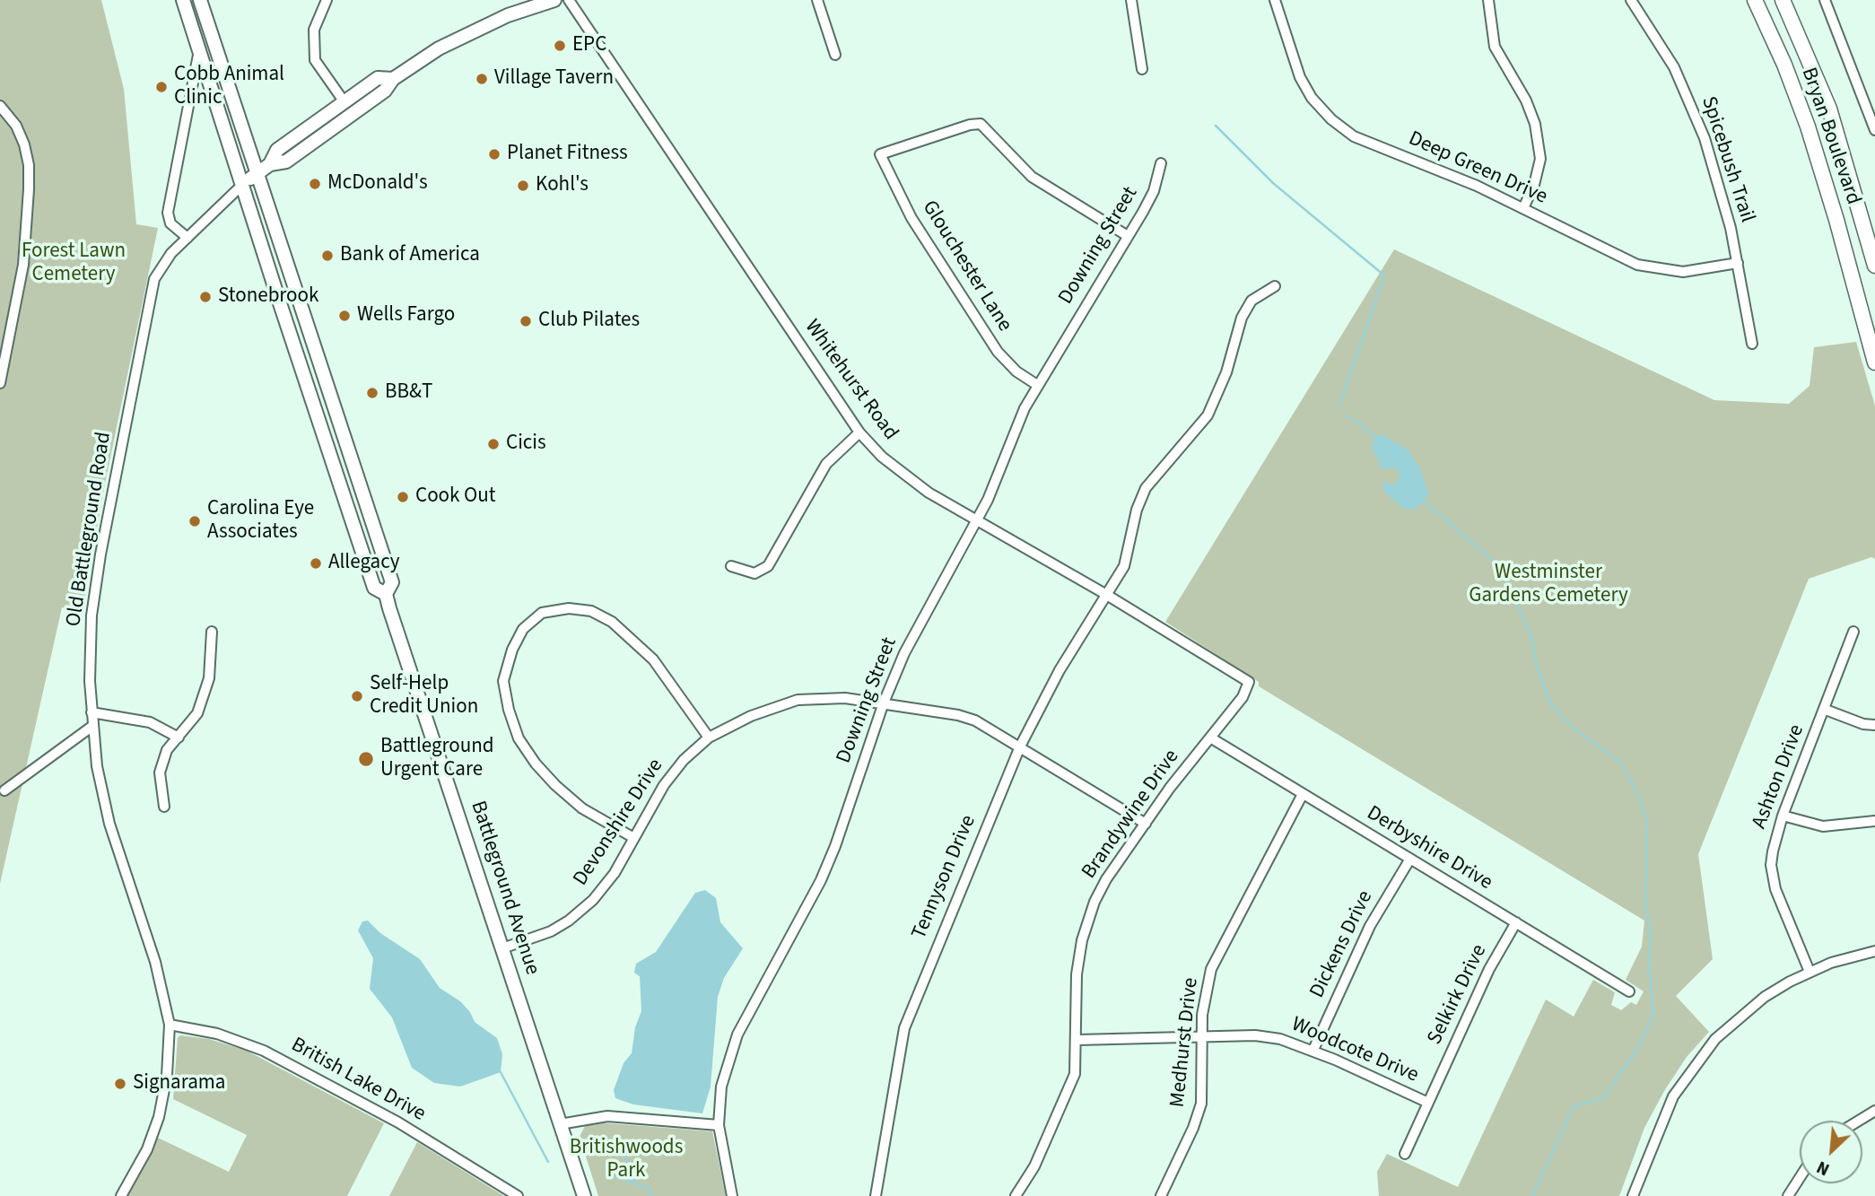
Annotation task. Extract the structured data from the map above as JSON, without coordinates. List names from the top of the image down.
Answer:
{
  "streets": {
    "highway": ["Bryan Boulevard"],
    "main road": ["Battleground Avenue"],
    "street": [
      "Spicebush Trail",
      "Deep Green Drive",
      "Downing Street",
      "Glouchester Lane",
      "Whitehurst Road",
      "Old Battleground Road",
      "Ashton Drive",
      "Brandywine Drive",
      "Devonshire Drive",
      "Derbyshire Drive",
      "Tennyson Drive",
      "Dickens Drive",
      "Selkirk Drive",
      "Medhurst Drive",
      "Woodcote Drive",
      "British Lake Drive"
    ]
  },
  "crossings": [
    ["Spicebush Trail", "Deep Green Drive"],
    ["Downing Street", "Glouchester Lane"],
    ["Downing Street", "Whitehurst Road"],
    ["Downing Street", "Devonshire Drive"],
    ["Whitehurst Road", "Brandywine Drive"],
    ["Whitehurst Road", "Tennyson Drive"],
    ["Old Battleground Road", "Battleground Avenue"],
    ["Old Battleground Road", "British Lake Drive"],
    ["Brandywine Drive", "Devonshire Drive"],
    ["Brandywine Drive", "Derbyshire Drive"],
    ["Brandywine Drive", "Woodcote Drive"],
    ["Devonshire Drive", "Tennyson Drive"],
    ["Devonshire Drive", "Battleground Avenue"],
    ["Derbyshire Drive", "Dickens Drive"],
    ["Derbyshire Drive", "Selkirk Drive"],
    ["Derbyshire Drive", "Medhurst Drive"],
    ["Dickens Drive", "Woodcote Drive"],
    ["Selkirk Drive", "Woodcote Drive"],
    ["Medhurst Drive", "Woodcote Drive"]
  ],
  "parks": ["Forest Lawn Cemetery", "Westminster Gardens Cemetery", "Britishwoods Park"],
  "places": [
    "EPC",
    "Village Tavern",
    "Cobb Animal Clinic",
    "Planet Fitness",
    "McDonald's",
    "Kohl's",
    "Bank of America",
    "Stonebrook",
    "Wells Fargo",
    "Club Pilates",
    "BB&T",
    "Cicis",
    "Cook Out",
    "Carolina Eye Associates",
    "Allegacy",
    "Self-Help Credit Union",
    "Battleground Urgent Care",
    "Signarama"
  ],
  "north": "bottom left"
}
